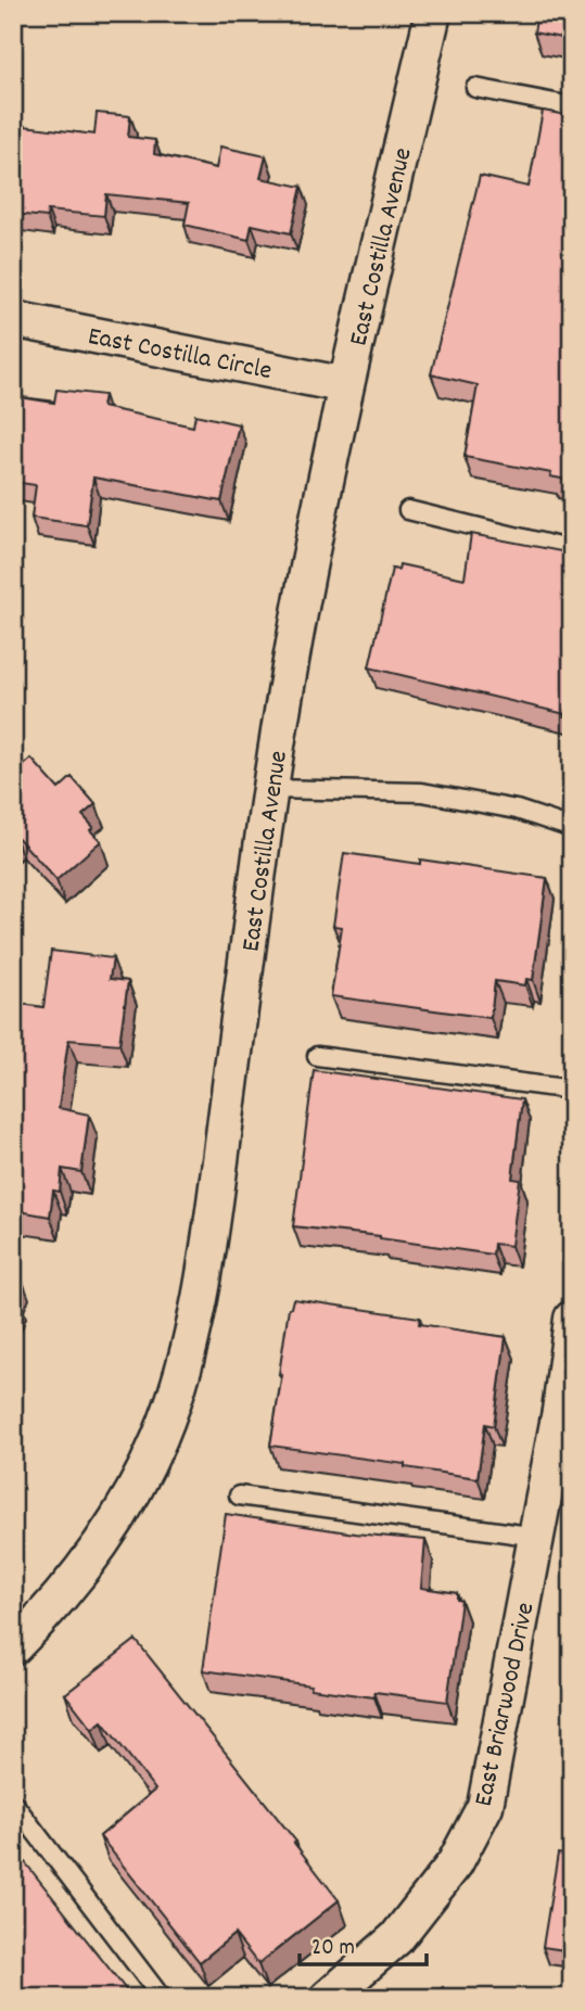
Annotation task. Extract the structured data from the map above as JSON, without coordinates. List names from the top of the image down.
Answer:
{
  "streets": {
    "street": ["East Costilla Avenue", "East Costilla Circle", "East Briarwood Drive"]
  },
  "crossings": [
    ["East Costilla Avenue", "East Costilla Circle"]
  ],
  "scale_bar": "20 m"
}
